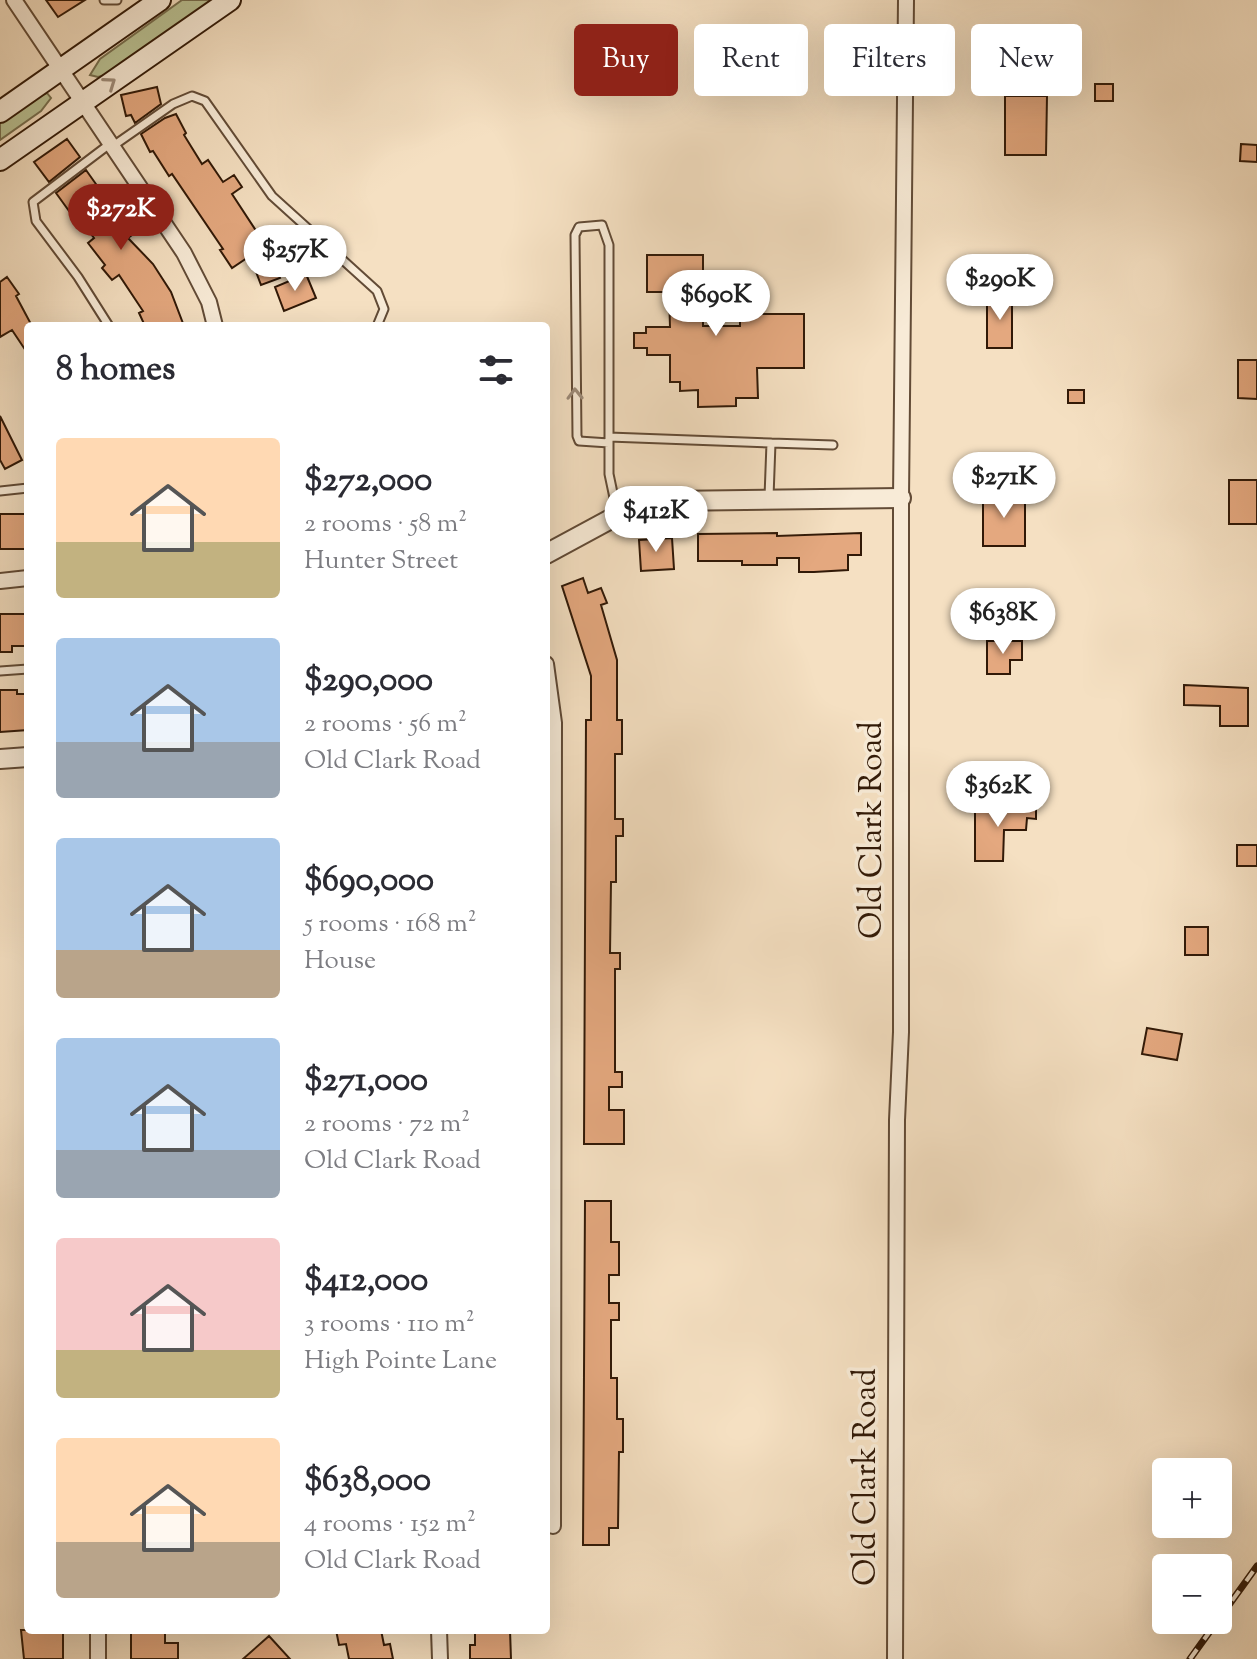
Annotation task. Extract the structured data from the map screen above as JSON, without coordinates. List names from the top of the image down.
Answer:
{
  "streets": {
    "street": ["Old Clark Road"]
  },
  "page": {
    "chip": [
      "Buy",
      "Rent",
      "Filters",
      "New"
    ],
    "price": [
      "$272K",
      "$257K",
      "$290K",
      "$690K",
      "$271K",
      "$412K",
      "$638K",
      "$362K"
    ],
    "heading": "8 homes",
    "list": [
      {
        "name": "$272,000",
        "note": "2 rooms · 58 m² · Hunter Street"
      },
      {
        "name": "$290,000",
        "note": "2 rooms · 56 m² · Old Clark Road"
      },
      {
        "name": "$690,000",
        "note": "5 rooms · 168 m² · House"
      },
      {
        "name": "$271,000",
        "note": "2 rooms · 72 m² · Old Clark Road"
      },
      {
        "name": "$412,000",
        "note": "3 rooms · 110 m² · High Pointe Lane"
      },
      {
        "name": "$638,000",
        "note": "4 rooms · 152 m² · Old Clark Road"
      }
    ],
    "map_buttons": ["+", "−"]
  }
}
